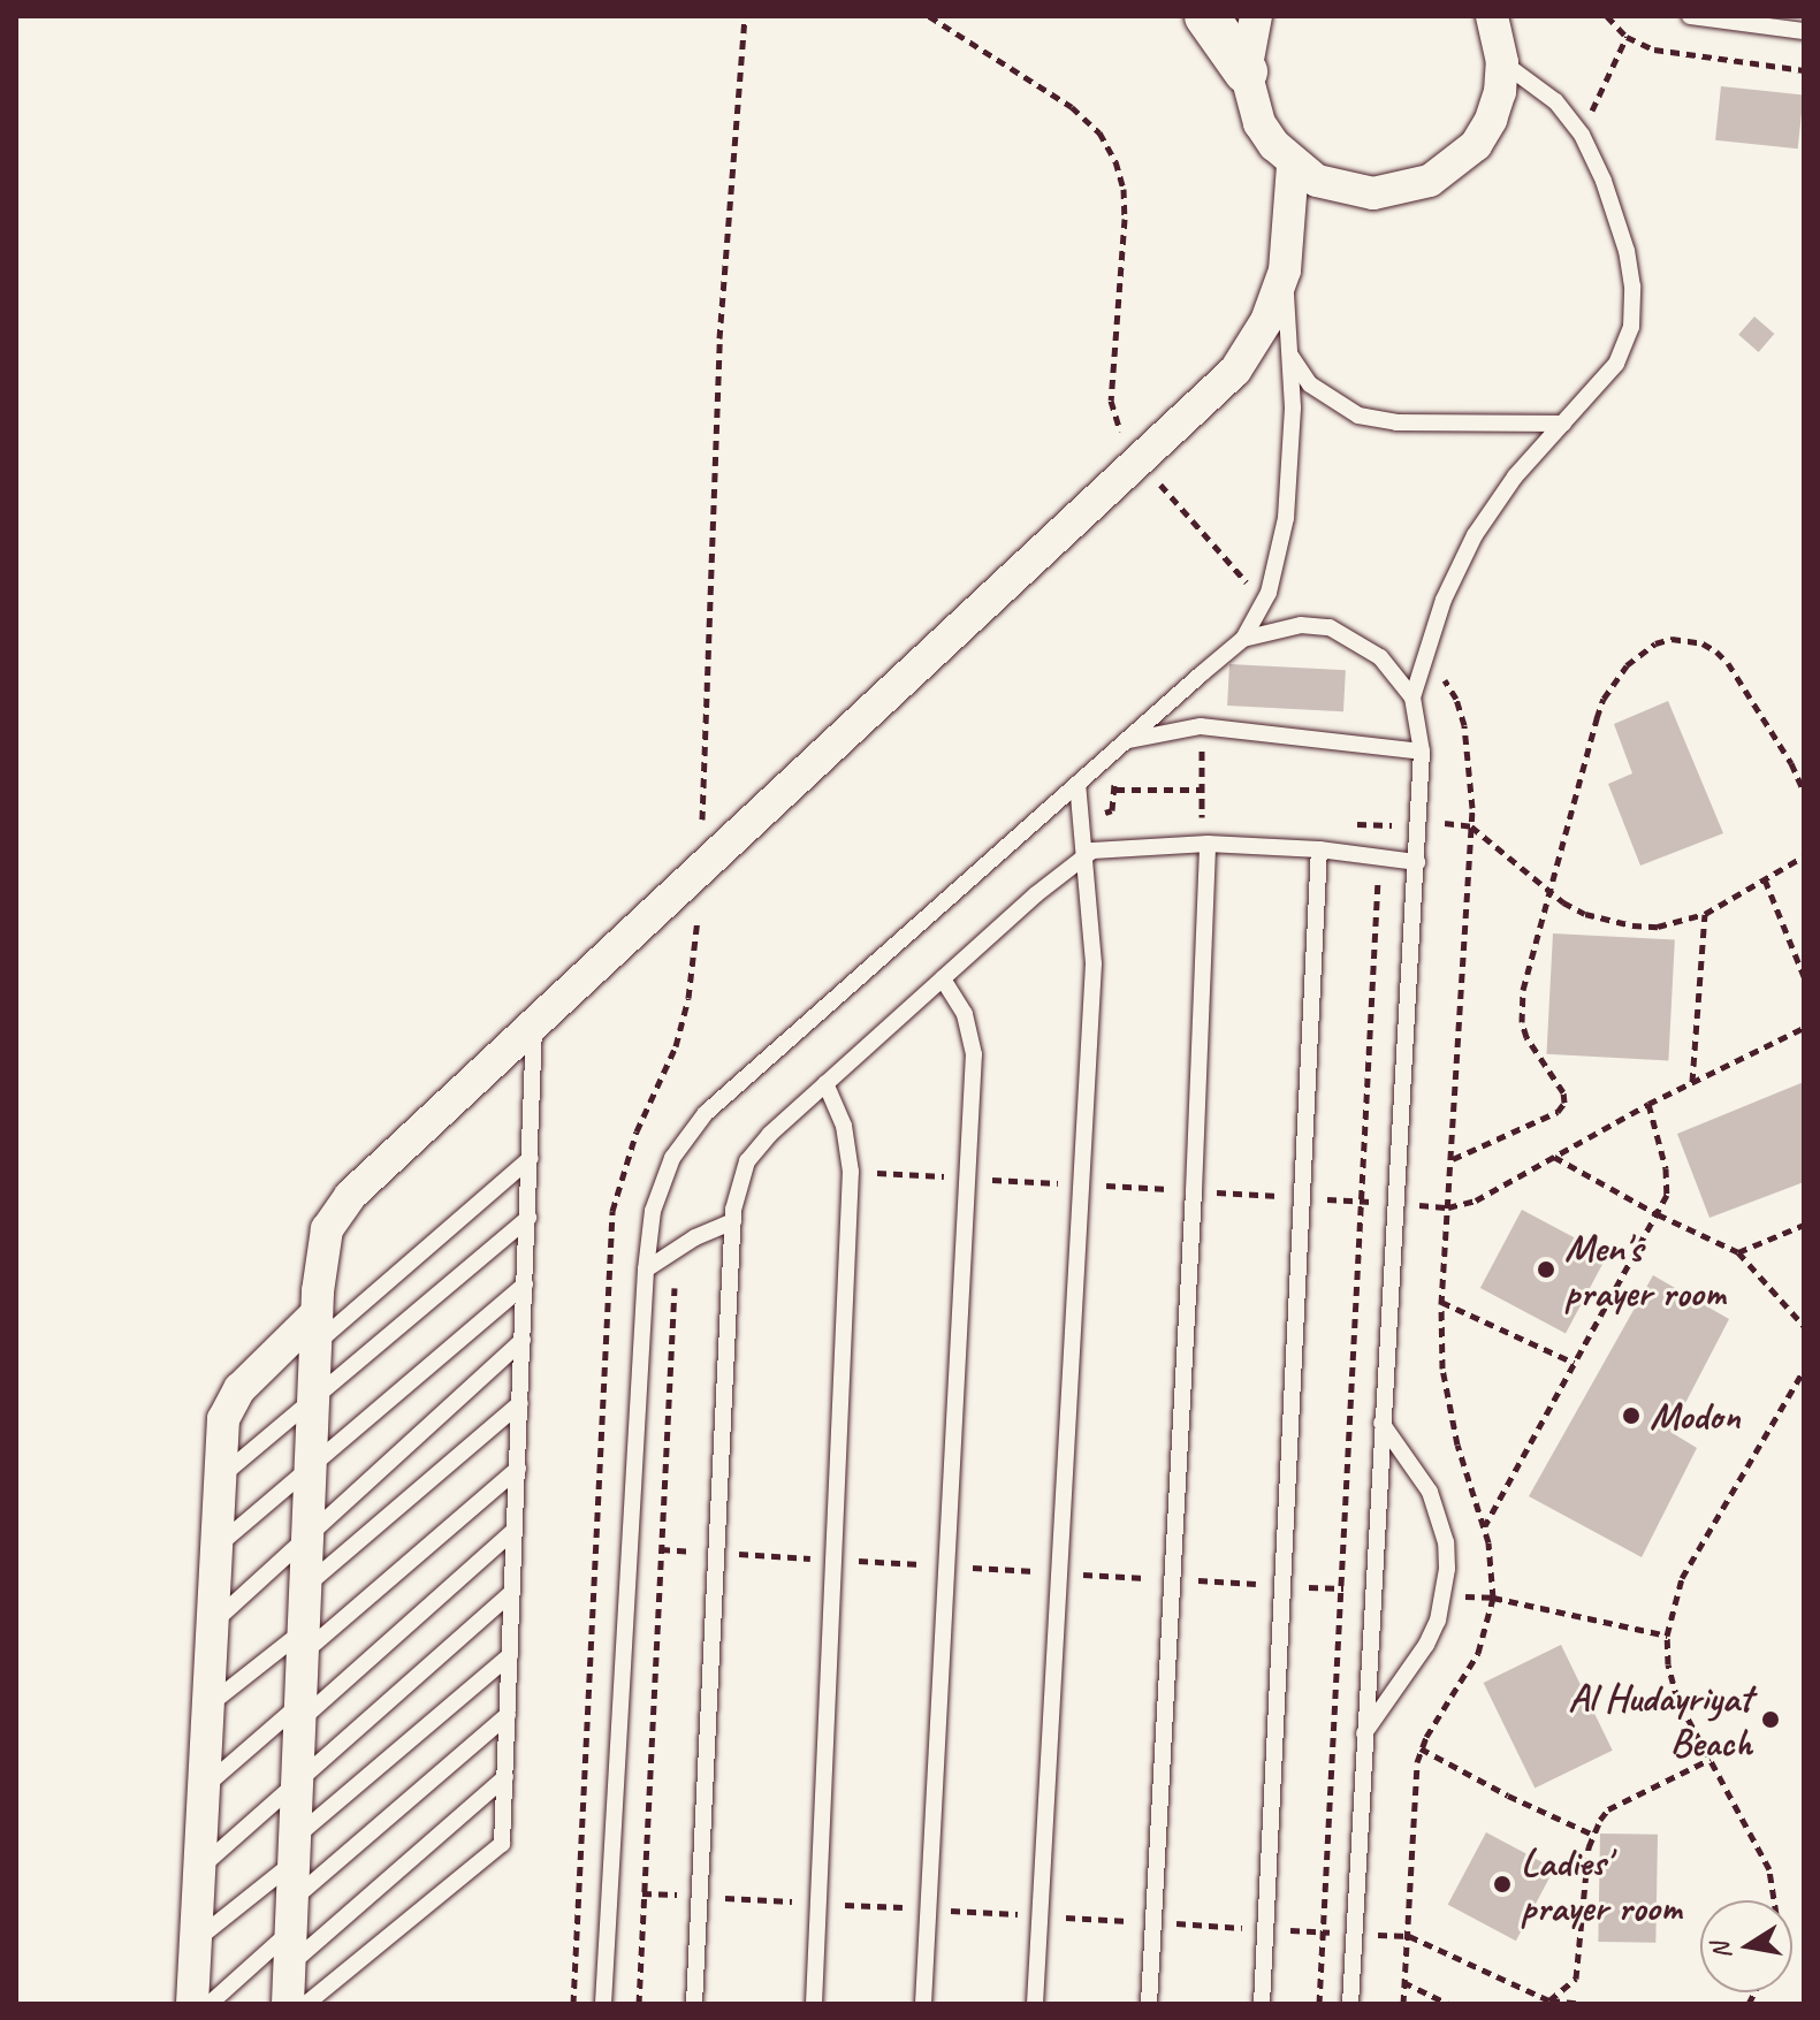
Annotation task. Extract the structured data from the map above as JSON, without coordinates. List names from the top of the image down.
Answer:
{
  "places": [
    "Men's prayer room",
    "Modon",
    "Al Hudayriyat Beach",
    "Ladies' prayer room"
  ],
  "north": "left"
}
